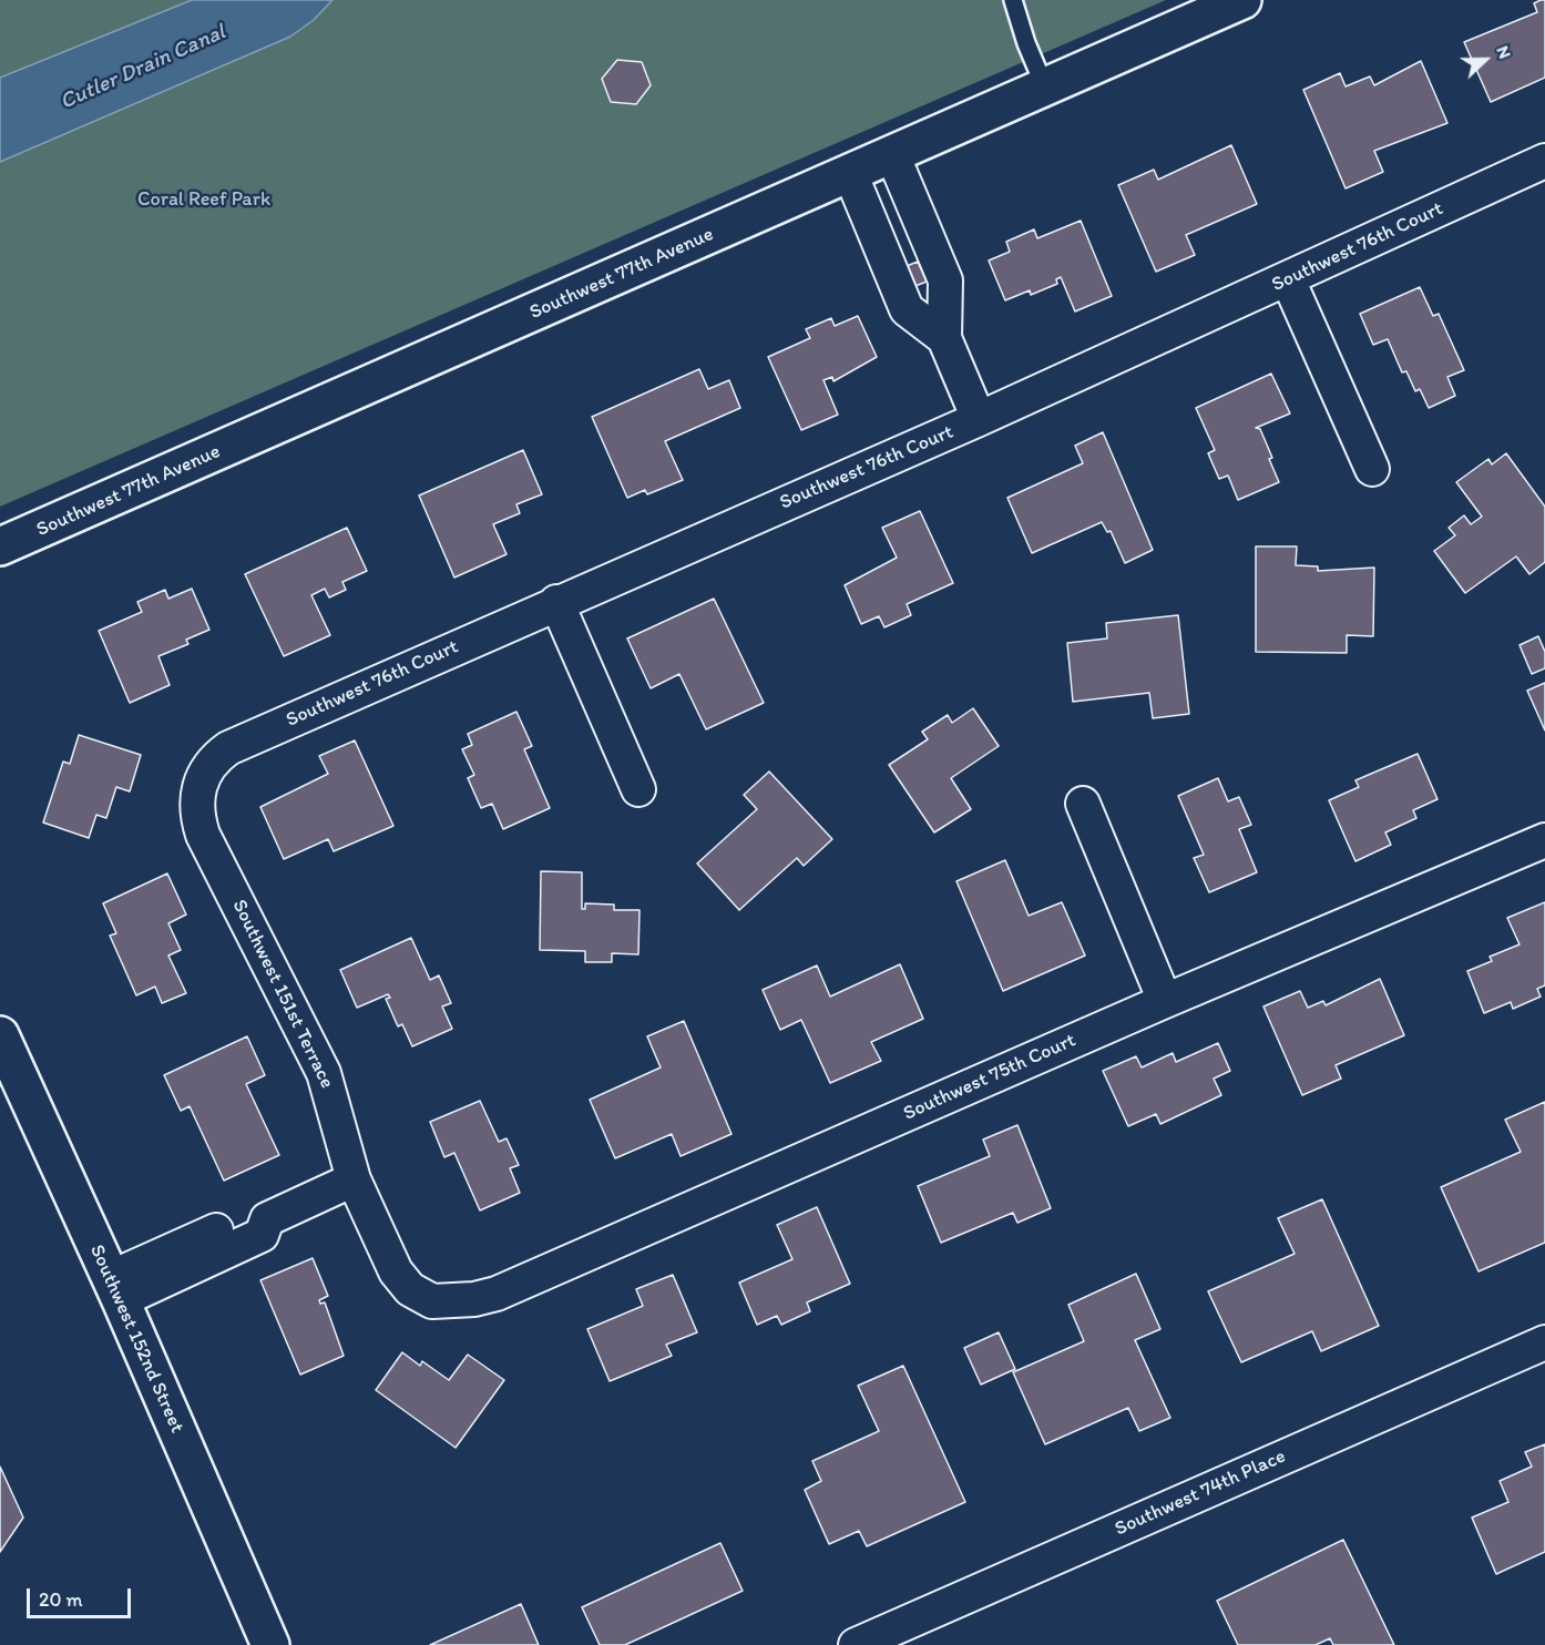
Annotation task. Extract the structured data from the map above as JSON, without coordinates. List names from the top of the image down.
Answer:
{
  "streets": {
    "street": [
      "Southwest 76th Court",
      "Southwest 77th Avenue",
      "Southwest 151st Terrace",
      "Southwest 75th Court",
      "Southwest 152nd Street",
      "Southwest 74th Place"
    ]
  },
  "crossings": [
    ["Southwest 76th Court", "Southwest 151st Terrace"],
    ["Southwest 151st Terrace", "Southwest 75th Court"]
  ],
  "water": ["Cutler Drain Canal"],
  "parks": ["Coral Reef Park"],
  "scale_bar": "20 m",
  "north": "right"
}
